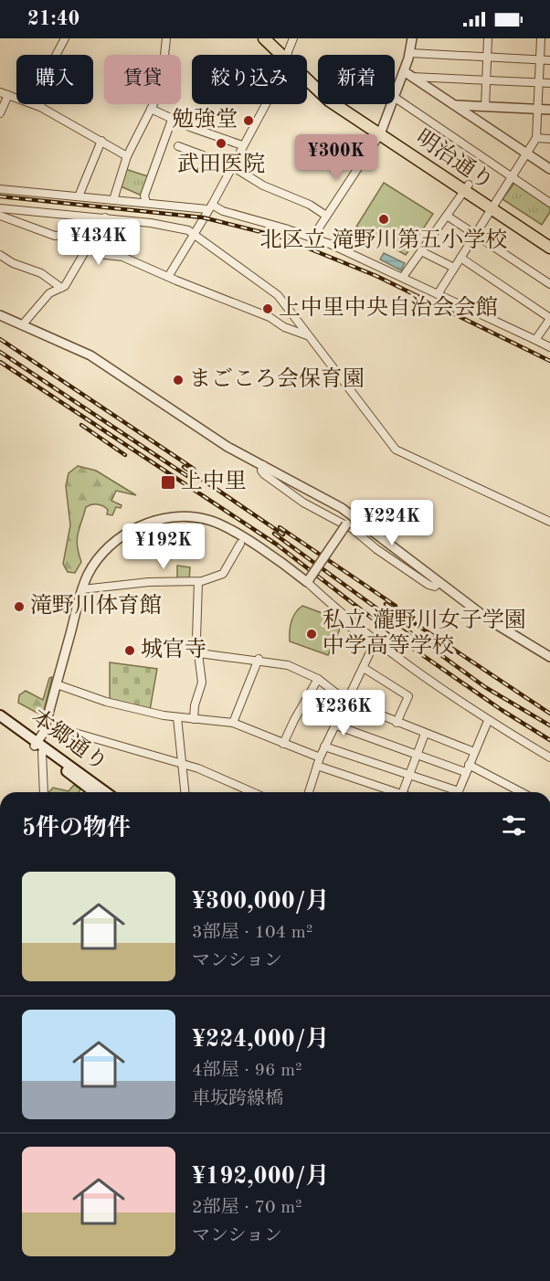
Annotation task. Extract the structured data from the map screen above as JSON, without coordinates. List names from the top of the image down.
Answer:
{
  "streets": {
    "main road": ["明治通り", "本郷通り"]
  },
  "places": {
    "other": [
      "勉強堂",
      "武田医院",
      "北区立 滝野川第五小学校",
      "上中里中央自治会会館",
      "まごころ会保育園",
      "滝野川体育館",
      "私立 瀧野川女子学園 中学高等学校",
      "城官寺"
    ],
    "transit": ["上中里"]
  },
  "page": {
    "status": "21:40",
    "chip": [
      "購入",
      "賃貸",
      "絞り込み",
      "新着"
    ],
    "price": [
      "¥300K",
      "¥434K",
      "¥224K",
      "¥192K",
      "¥236K"
    ],
    "heading": "5件の物件",
    "list": [
      {
        "name": "¥300,000/月",
        "note": "3部屋 · 104 m² · マンション"
      },
      {
        "name": "¥224,000/月",
        "note": "4部屋 · 96 m² · 車坂跨線橋"
      },
      {
        "name": "¥192,000/月",
        "note": "2部屋 · 70 m² · マンション"
      }
    ]
  }
}
